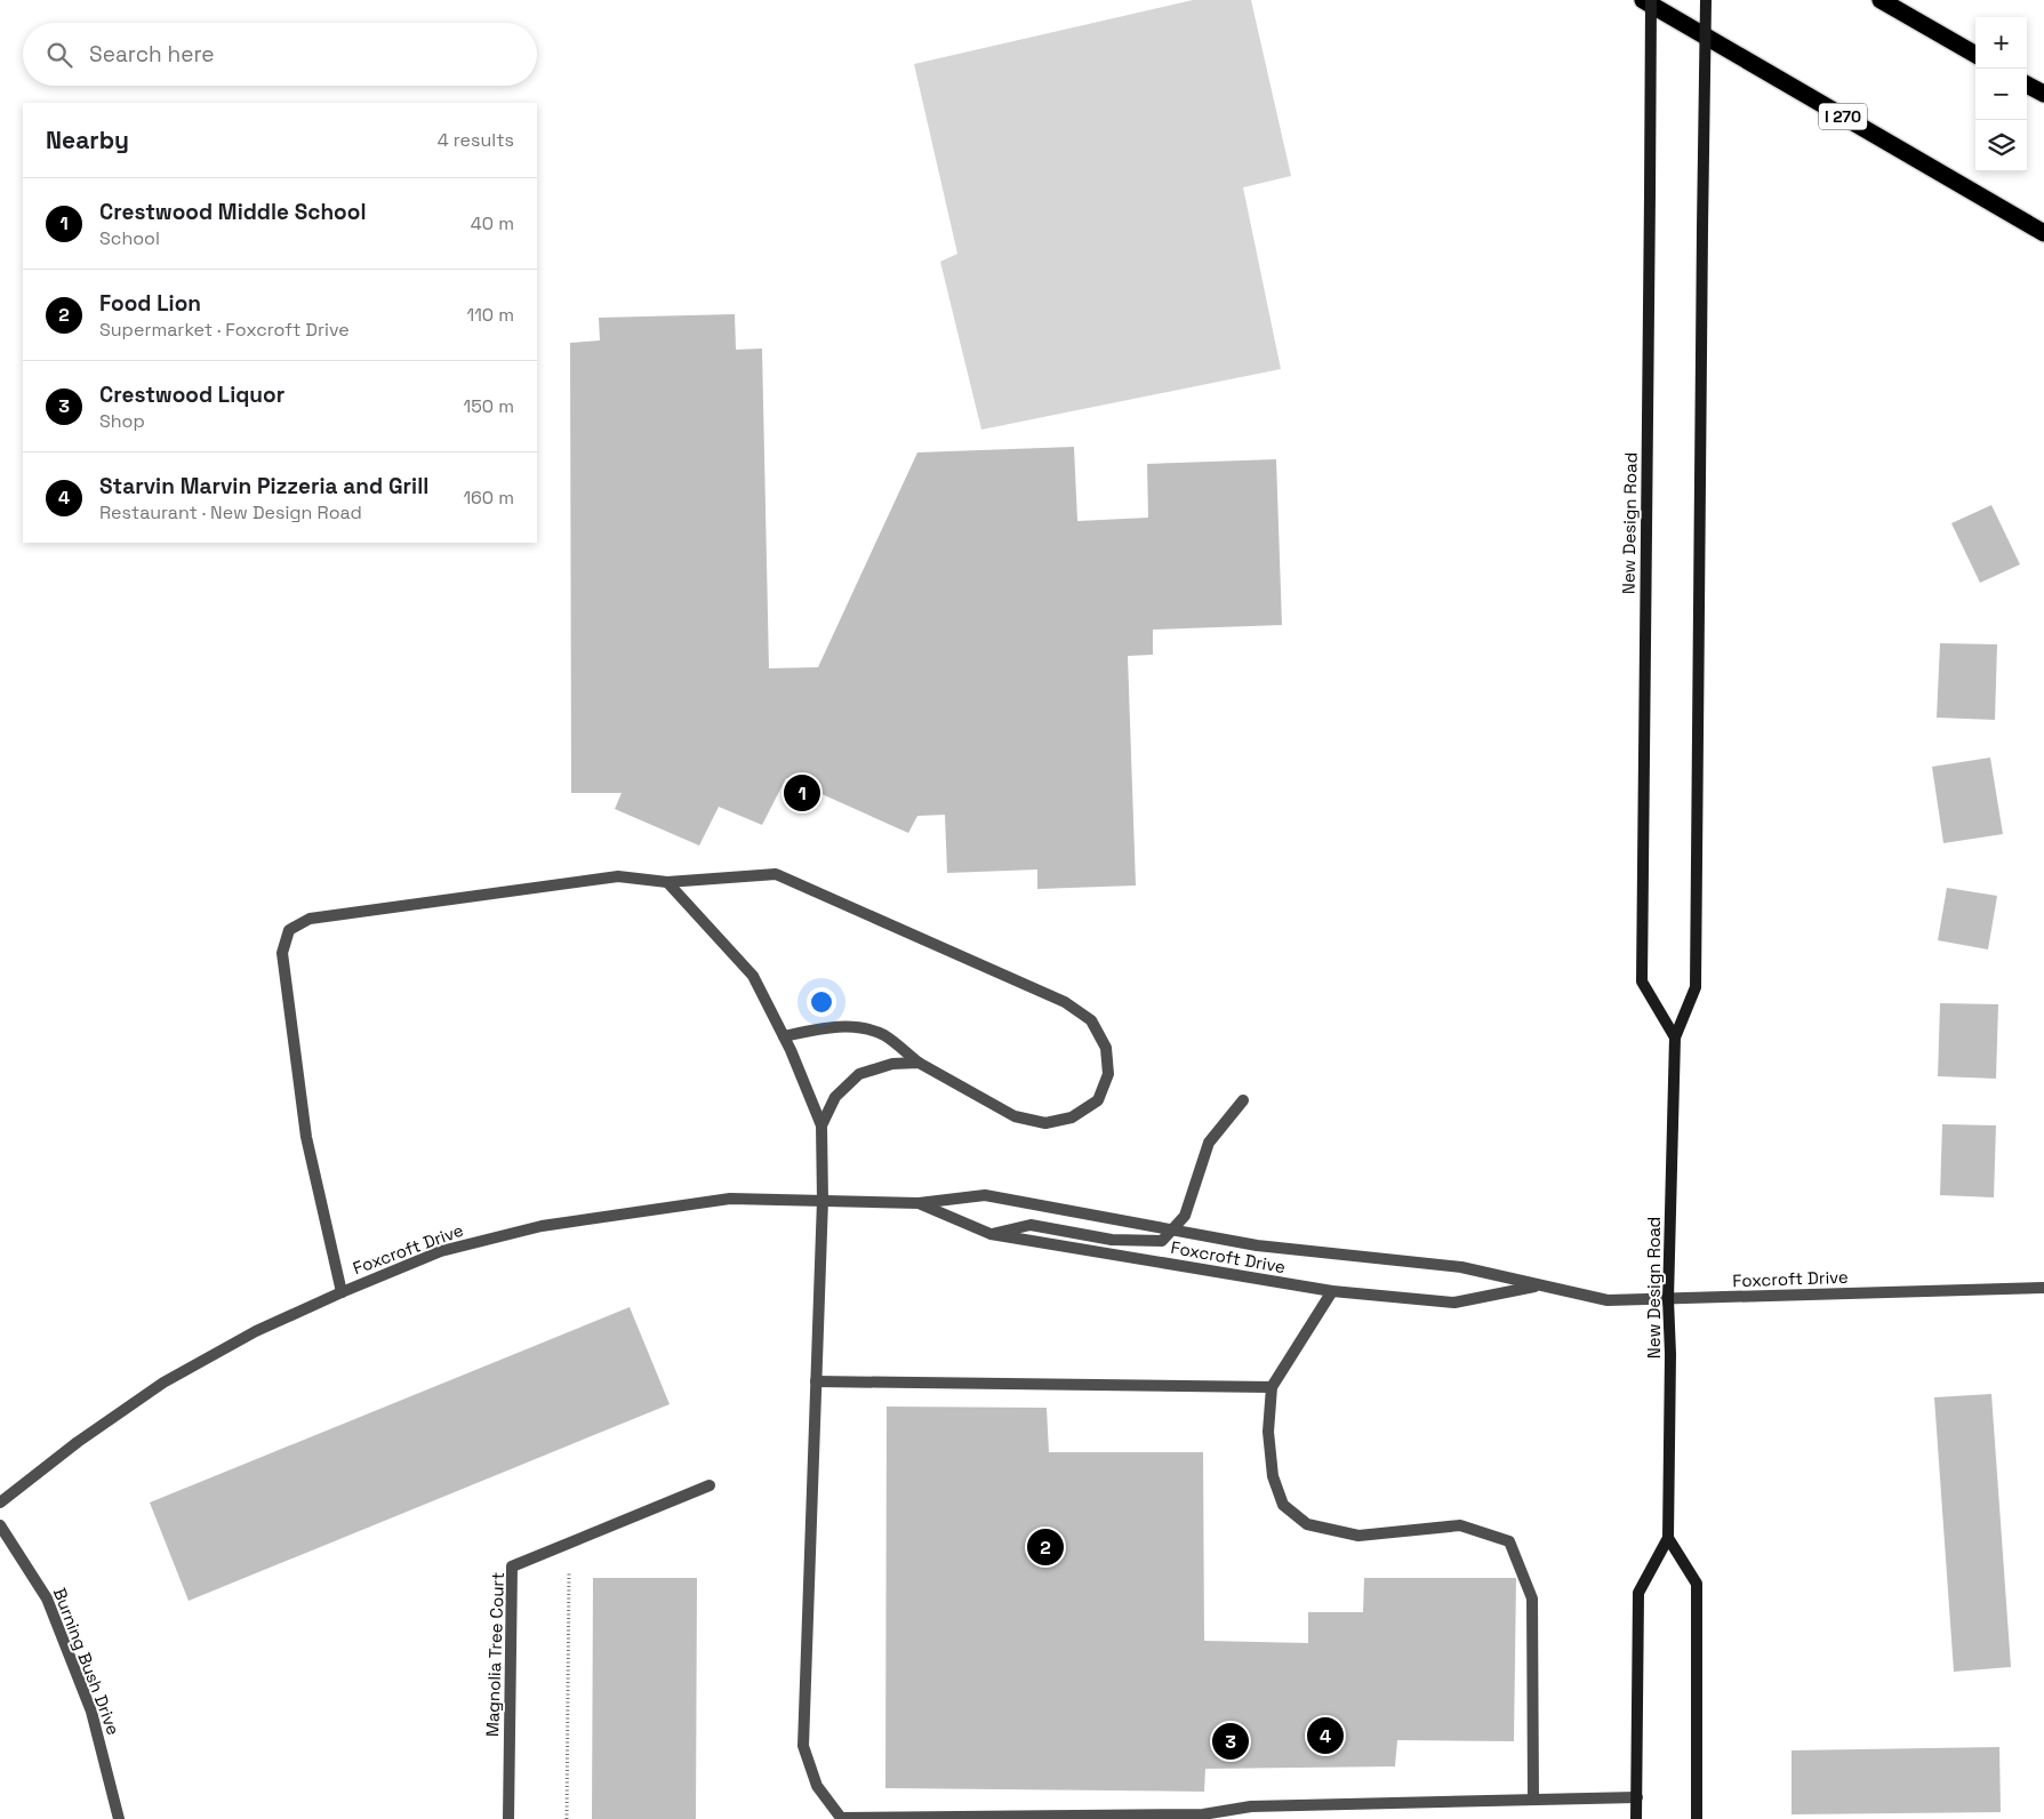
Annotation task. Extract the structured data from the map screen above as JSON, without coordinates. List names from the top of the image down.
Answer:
{
  "streets": {
    "highway": ["I 270"],
    "main road": ["New Design Road"],
    "street": ["Foxcroft Drive", "Magnolia Tree Court", "Burning Bush Drive"]
  },
  "crossings": [
    ["New Design Road", "Foxcroft Drive"]
  ],
  "page": {
    "map_buttons": ["+", "−"],
    "search": "Search here",
    "heading": ["Nearby", "4 results"],
    "list": [
      {
        "mark": "1",
        "name": "Crestwood Middle School",
        "note": "School",
        "value": "40 m"
      },
      {
        "mark": "2",
        "name": "Food Lion",
        "note": "Supermarket · Foxcroft Drive",
        "value": "110 m"
      },
      {
        "mark": "3",
        "name": "Crestwood Liquor",
        "note": "Shop",
        "value": "150 m"
      },
      {
        "mark": "4",
        "name": "Starvin Marvin Pizzeria and Grill",
        "note": "Restaurant · New Design Road",
        "value": "160 m"
      }
    ],
    "pins": [
      "1",
      "2",
      "4",
      "3"
    ]
  }
}
